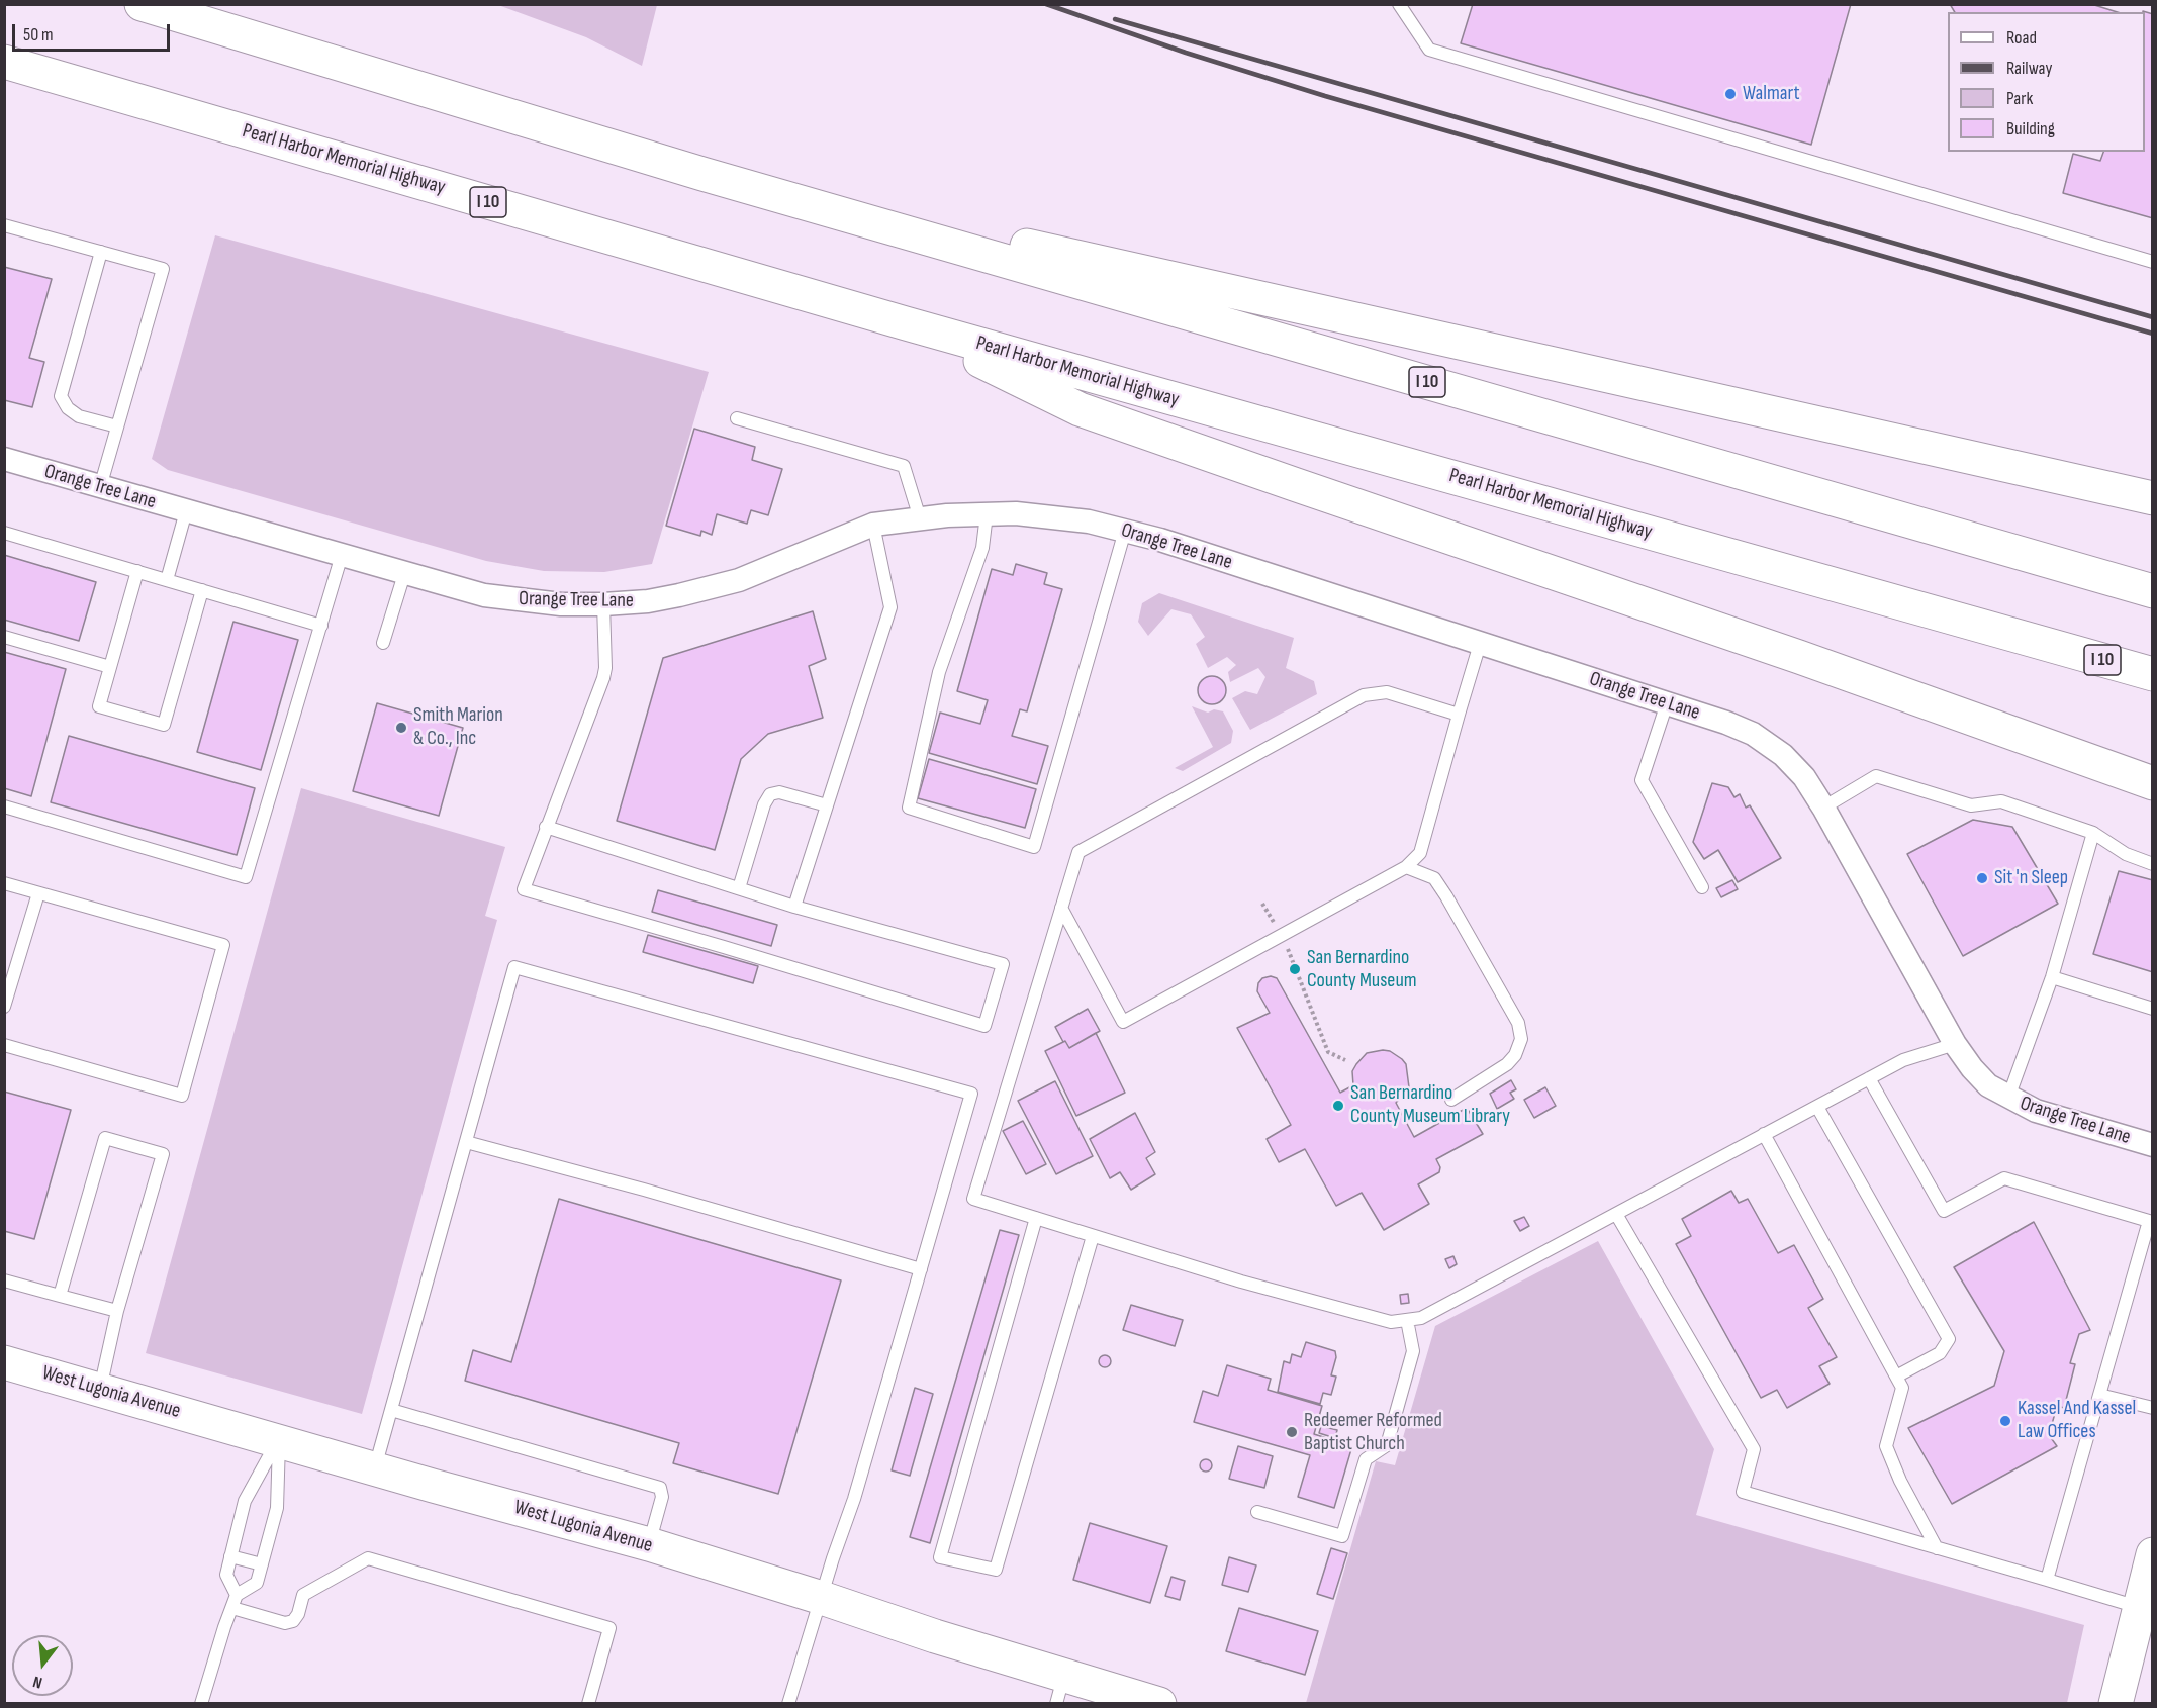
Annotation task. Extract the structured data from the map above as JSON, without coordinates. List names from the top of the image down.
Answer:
{
  "streets": {
    "main road": ["Pearl Harbor Memorial Highway", "I 10", "West Lugonia Avenue"],
    "street": ["Orange Tree Lane"]
  },
  "places": [
    "Walmart",
    "Smith Marion & Co., Inc",
    "Sit 'n Sleep",
    "San Bernardino County Museum",
    "San Bernardino County Museum Library",
    "Kassel And Kassel Law Offices",
    "Redeemer Reformed Baptist Church"
  ],
  "legend": [
    "Road",
    "Railway",
    "Park",
    "Building"
  ],
  "scale_bar": "50 m",
  "north": "bottom"
}
